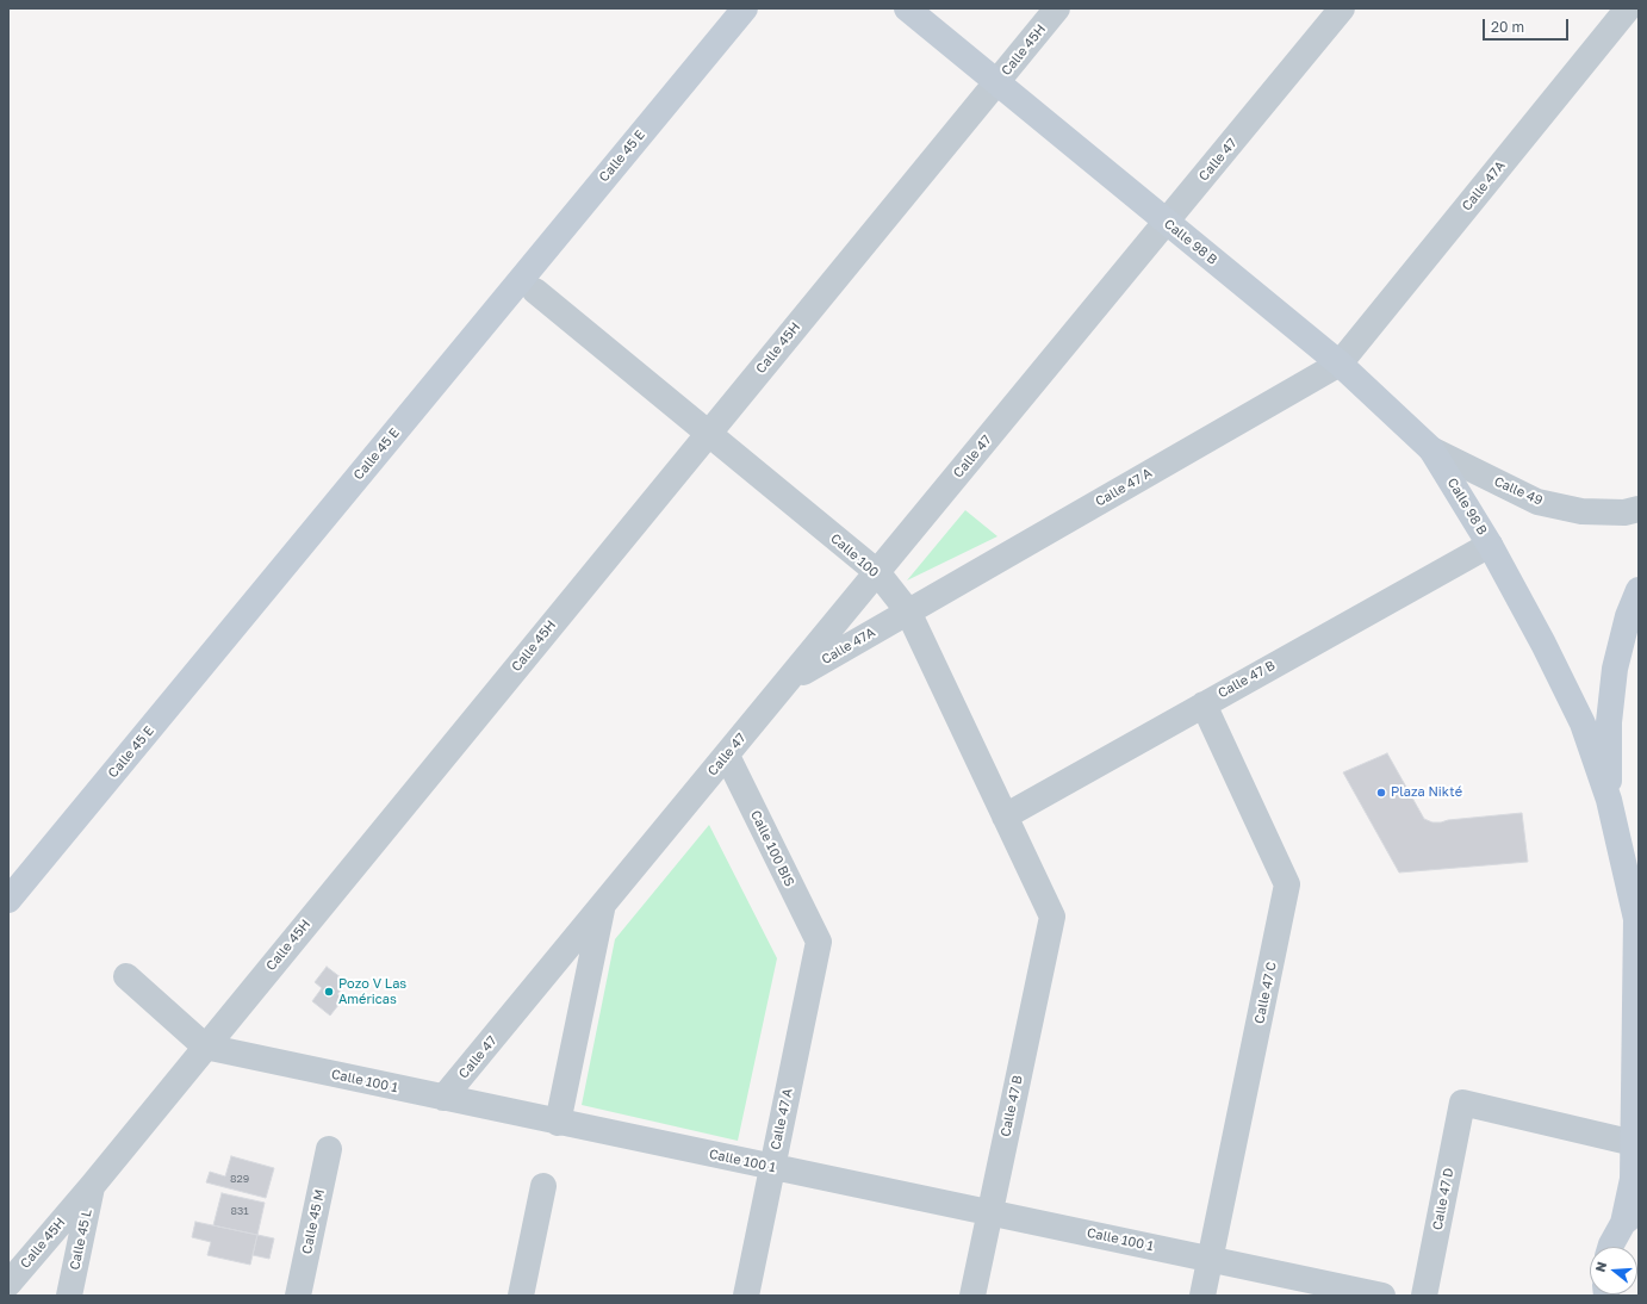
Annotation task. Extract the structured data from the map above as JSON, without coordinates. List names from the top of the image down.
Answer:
{
  "streets": {
    "street": [
      "Calle 45H",
      "Calle 45 E",
      "Calle 47",
      "Calle 47A",
      "Calle 98 B",
      "Calle 47 A",
      "Calle 49",
      "Calle 100",
      "Calle 47 B",
      "Calle 100 BIS",
      "Calle 47 C",
      "Calle 100 1",
      "Calle 47 D",
      "Calle 45 M",
      "Calle 45 L"
    ]
  },
  "crossings": [
    ["Calle 45H", "Calle 98 B"],
    ["Calle 45H", "Calle 100"],
    ["Calle 45H", "Calle 100 1"],
    ["Calle 45H", "Calle 45 L"],
    ["Calle 47", "Calle 47A"],
    ["Calle 47", "Calle 98 B"],
    ["Calle 47", "Calle 100"],
    ["Calle 47", "Calle 100 BIS"],
    ["Calle 47", "Calle 100 1"],
    ["Calle 47A", "Calle 98 B"],
    ["Calle 47A", "Calle 47 A"],
    ["Calle 47A", "Calle 100"],
    ["Calle 98 B", "Calle 47 A"],
    ["Calle 98 B", "Calle 49"],
    ["Calle 98 B", "Calle 47 B"],
    ["Calle 98 B", "Calle 47 D"],
    ["Calle 47 A", "Calle 100"],
    ["Calle 47 A", "Calle 100 BIS"],
    ["Calle 47 A", "Calle 100 1"],
    ["Calle 100", "Calle 47 B"],
    ["Calle 47 B", "Calle 47 C"],
    ["Calle 47 B", "Calle 100 1"],
    ["Calle 47 C", "Calle 100 1"]
  ],
  "places": ["Plaza Nikté", "Pozo V Las Américas"],
  "house_numbers": ["829", "831"],
  "scale_bar": "20 m",
  "north": "left"
}
